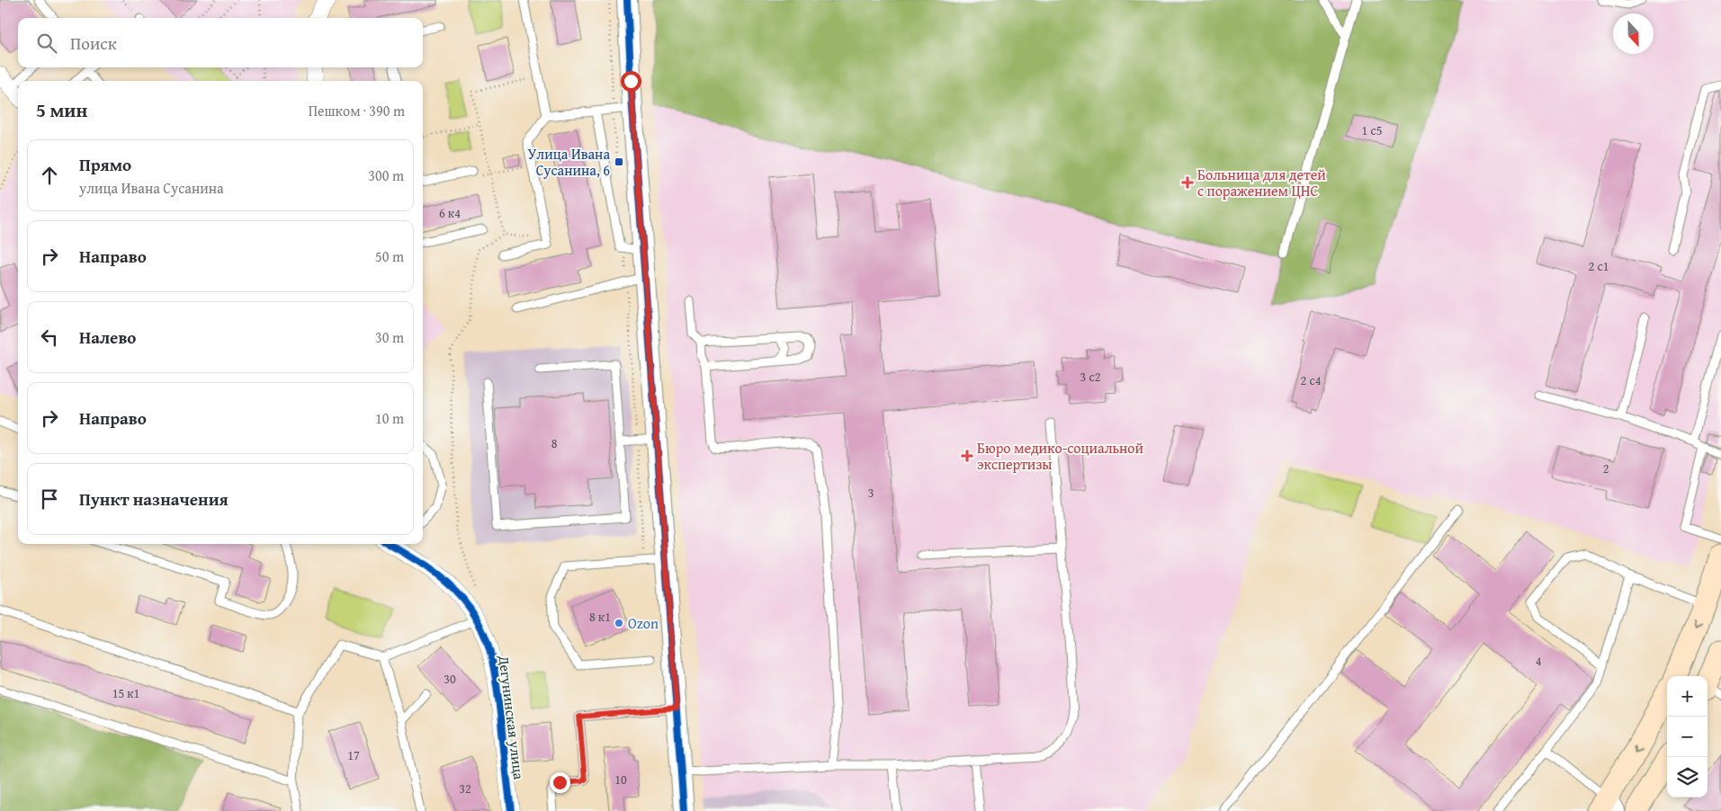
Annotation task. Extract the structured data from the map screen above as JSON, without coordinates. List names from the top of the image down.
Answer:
{
  "streets": {
    "street": ["Дегунинская улица"]
  },
  "places": {
    "transit": ["Улица Ивана Сусанина, 6"],
    "health": ["Больница для детей с поражением ЦНС", "Бюро медико-социальной экспертизы"],
    "other": ["Ozon"]
  },
  "house_numbers": [
    "1 с5",
    "6 к4",
    "2 с1",
    "3 с2",
    "2 с4",
    "8",
    "2",
    "3",
    "8 к1",
    "4",
    "30",
    "15 к1",
    "17",
    "10",
    "32"
  ],
  "north": "bottom",
  "page": {
    "search": "Поиск",
    "heading": ["5 мин", "Пешком · 390 m"],
    "list": [
      ["Прямо", "улица Ивана Сусанина", "300 m"],
      ["Направо", "50 m"],
      ["Налево", "30 m"],
      ["Направо", "10 m"],
      "Пункт назначения"
    ],
    "map_buttons": ["+", "−"]
  }
}
